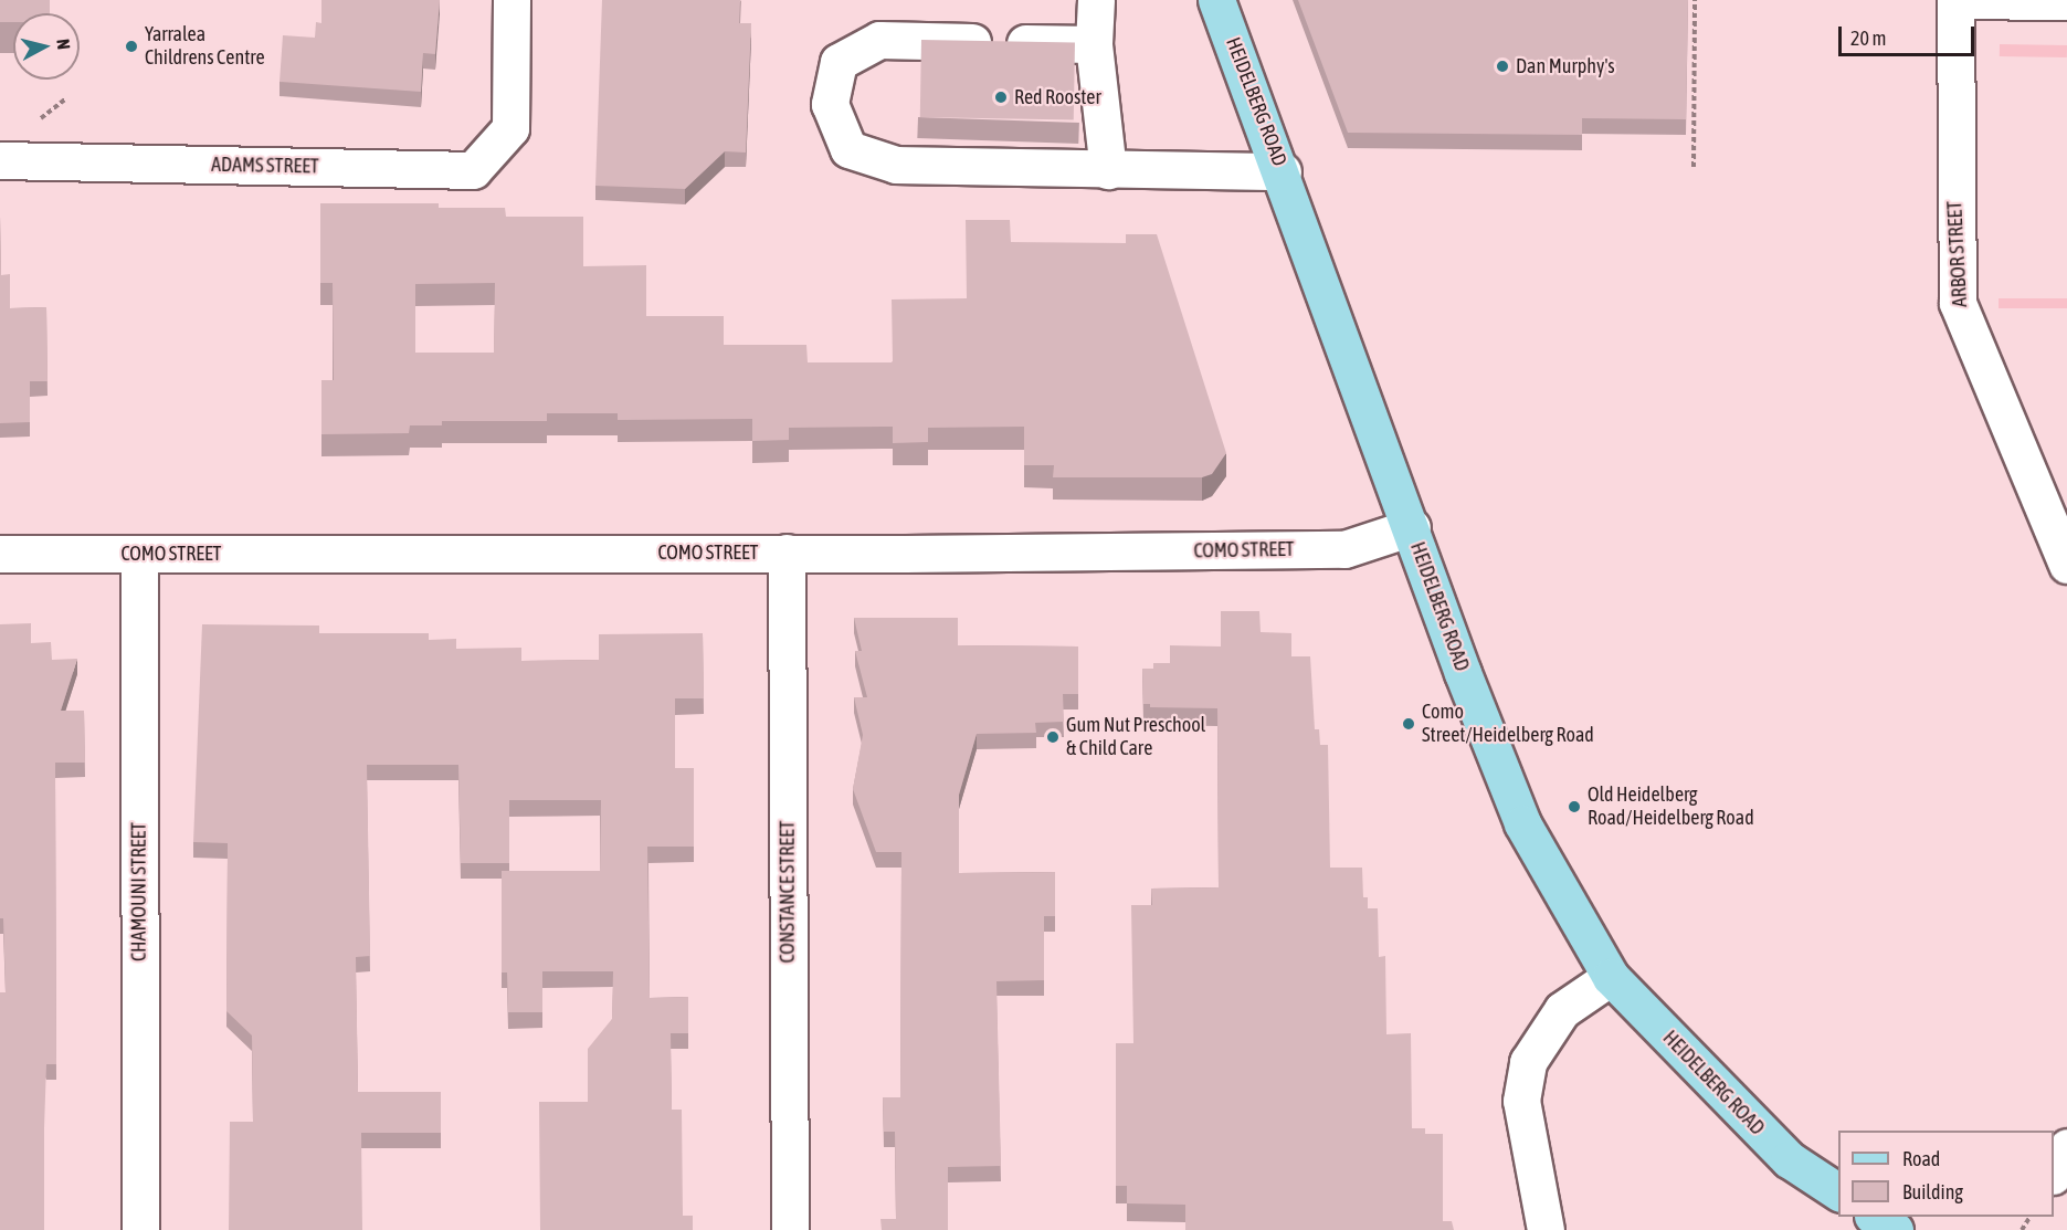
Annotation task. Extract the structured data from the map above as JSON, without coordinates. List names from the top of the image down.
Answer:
{
  "streets": {
    "main road": ["HEIDELBERG ROAD"],
    "street": [
      "ADAMS STREET",
      "ARBOR STREET",
      "COMO STREET",
      "CHAMOUNI STREET",
      "CONSTANCE STREET"
    ]
  },
  "crossings": [
    ["HEIDELBERG ROAD", "COMO STREET"],
    ["COMO STREET", "CHAMOUNI STREET"],
    ["COMO STREET", "CONSTANCE STREET"]
  ],
  "places": [
    "Yarralea Childrens Centre",
    "Dan Murphy's",
    "Red Rooster",
    "Como Street/Heidelberg Road",
    "Gum Nut Preschool & Child Care",
    "Old Heidelberg Road/Heidelberg Road"
  ],
  "legend": ["Road", "Building"],
  "scale_bar": "20 m",
  "north": "right"
}
